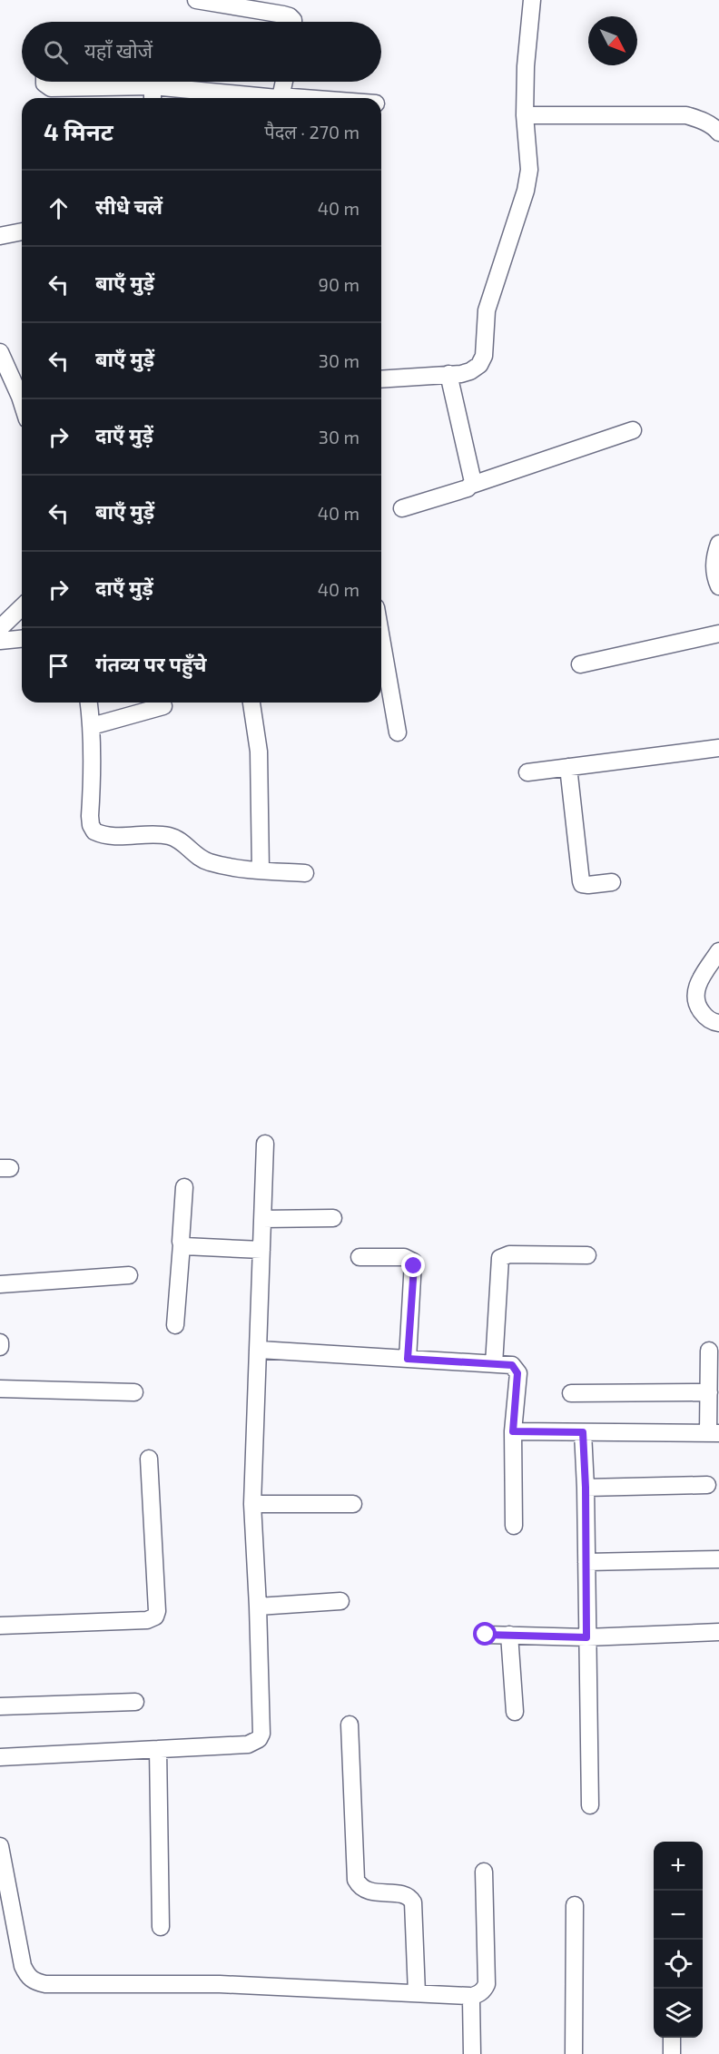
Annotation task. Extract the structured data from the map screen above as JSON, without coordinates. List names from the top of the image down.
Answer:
{
  "north": "bottom right",
  "page": {
    "search": "यहाँ खोजें",
    "heading": ["4 मिनट", "पैदल · 270 m"],
    "list": [
      ["सीधे चलें", "40 m"],
      ["बाएँ मुड़ें", "90 m"],
      ["बाएँ मुड़ें", "30 m"],
      ["दाएँ मुड़ें", "30 m"],
      ["बाएँ मुड़ें", "40 m"],
      ["दाएँ मुड़ें", "40 m"],
      "गंतव्य पर पहुँचे"
    ],
    "map_buttons": ["+", "−"]
  }
}
